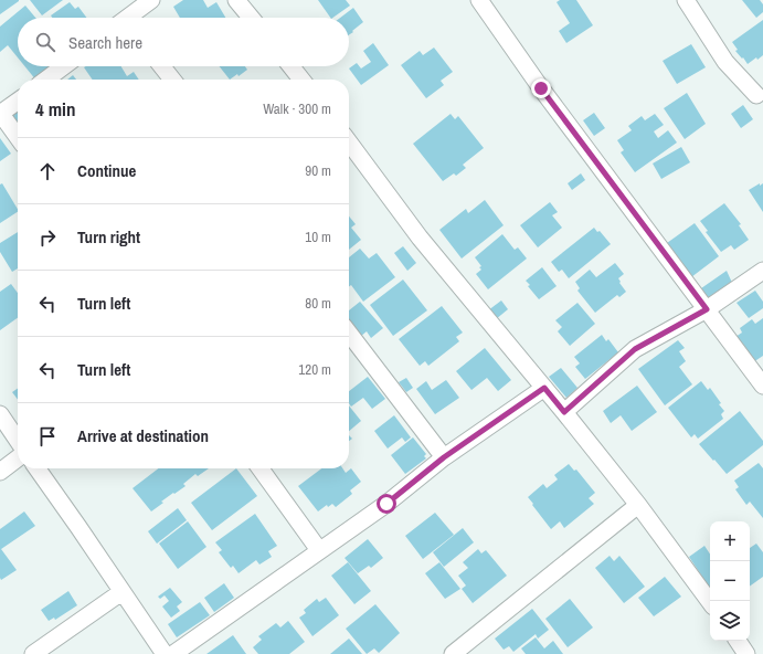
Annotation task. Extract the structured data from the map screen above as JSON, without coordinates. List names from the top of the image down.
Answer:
{
  "page": {
    "search": "Search here",
    "heading": ["4 min", "Walk · 300 m"],
    "list": [
      ["Continue", "90 m"],
      ["Turn right", "10 m"],
      ["Turn left", "80 m"],
      ["Turn left", "120 m"],
      "Arrive at destination"
    ],
    "map_buttons": ["+", "−"]
  }
}
